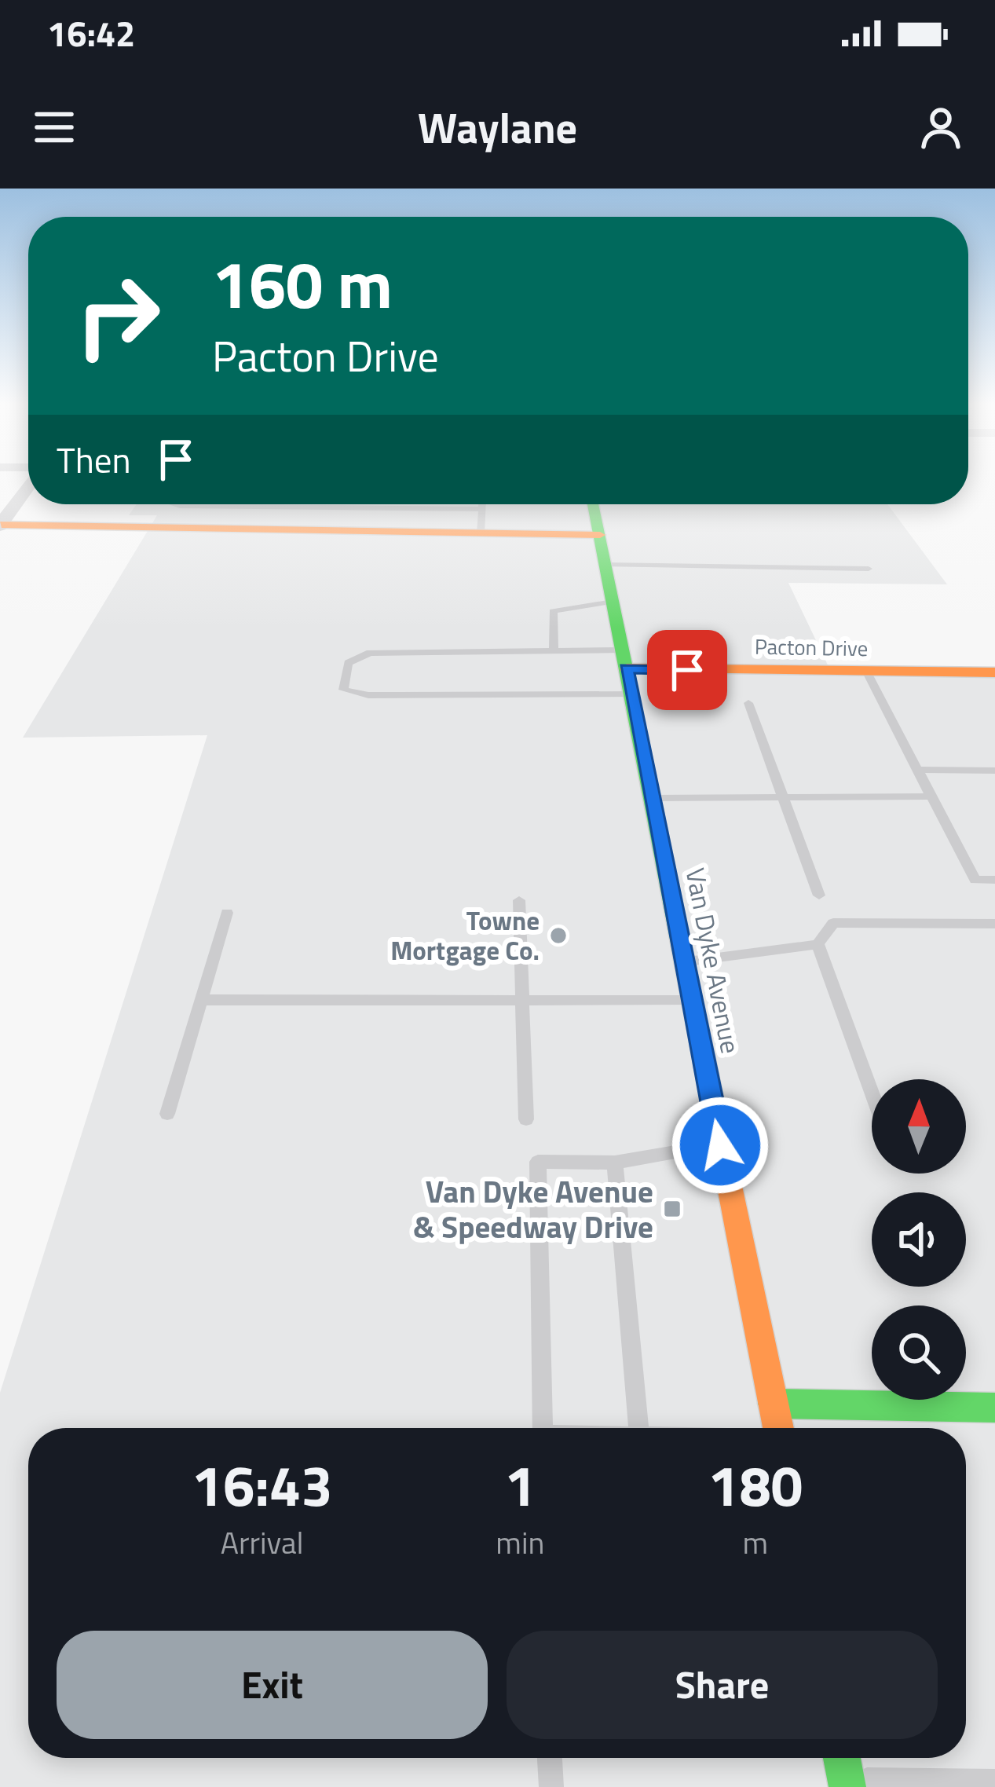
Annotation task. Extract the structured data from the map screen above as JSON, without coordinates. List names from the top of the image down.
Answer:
{
  "streets": {
    "street": ["Pacton Drive", "Van Dyke Avenue"]
  },
  "crossings": [
    ["Pacton Drive", "Van Dyke Avenue"]
  ],
  "places": {
    "other": ["Towne Mortgage Co."],
    "transit": ["Van Dyke Avenue & Speedway Drive"]
  },
  "north": "top",
  "page": {
    "status": "16:42",
    "header": "Waylane",
    "turn": ["160 m", "Pacton Drive"],
    "then": "Then",
    "eta": [
      "16:43",
      "Arrival",
      "1",
      "min",
      "180",
      "m"
    ],
    "buttons": ["Exit", "Share"]
  }
}
